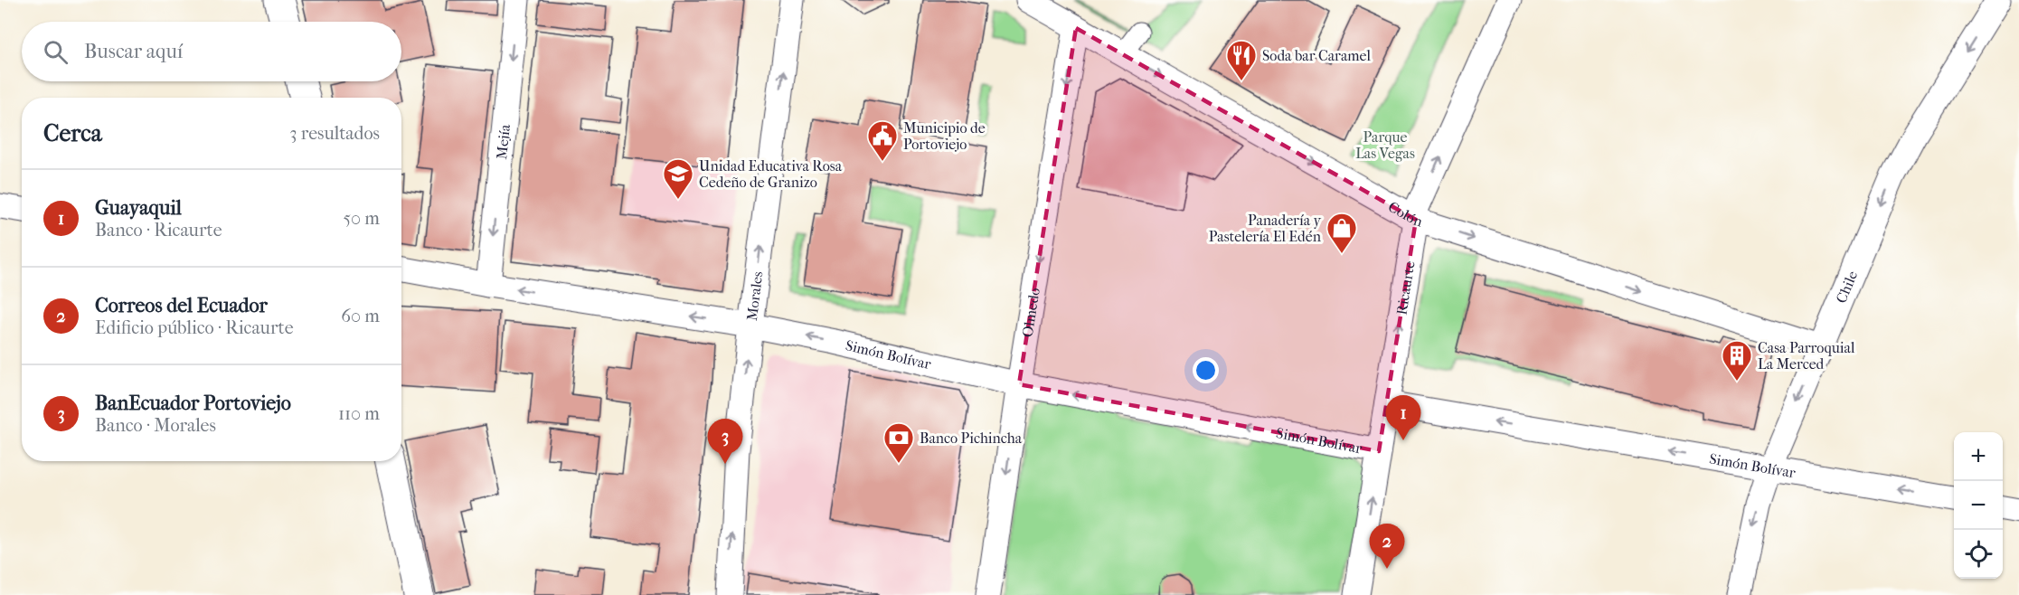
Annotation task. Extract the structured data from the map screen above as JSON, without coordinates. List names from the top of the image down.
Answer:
{
  "streets": {
    "street": [
      "Mejía",
      "Colón",
      "Ricaurte",
      "Chile",
      "Morales",
      "Olmedo",
      "Simón Bolívar"
    ]
  },
  "crossings": [
    ["Mejía", "Simón Bolívar"],
    ["Colón", "Ricaurte"],
    ["Colón", "Chile"],
    ["Colón", "Olmedo"],
    ["Ricaurte", "Simón Bolívar"],
    ["Chile", "Simón Bolívar"],
    ["Morales", "Simón Bolívar"],
    ["Olmedo", "Simón Bolívar"]
  ],
  "one_way": [
    "Mejía",
    "Colón",
    "Ricaurte",
    "Chile",
    "Morales",
    "Olmedo",
    "Simón Bolívar"
  ],
  "parks": ["Parque Las Vegas"],
  "places": {
    "restaurant": ["Soda bar Caramel"],
    "public building": ["Municipio de Portoviejo"],
    "school or university": ["Unidad Educativa Rosa Cedeño de Granizo"],
    "shop": ["Panadería y Pastelería El Edén"],
    "building": ["Casa Parroquial La Merced"],
    "bank": ["Banco Pichincha"]
  },
  "page": {
    "search": "Buscar aquí",
    "heading": ["Cerca", "3 resultados"],
    "list": [
      {
        "mark": "1",
        "name": "Guayaquil",
        "note": "Banco · Ricaurte",
        "value": "50 m"
      },
      {
        "mark": "2",
        "name": "Correos del Ecuador",
        "note": "Edificio público · Ricaurte",
        "value": "60 m"
      },
      {
        "mark": "3",
        "name": "BanEcuador Portoviejo",
        "note": "Banco · Morales",
        "value": "110 m"
      }
    ],
    "pins": ["1", "3", "2"],
    "map_buttons": ["+", "−"]
  }
}
